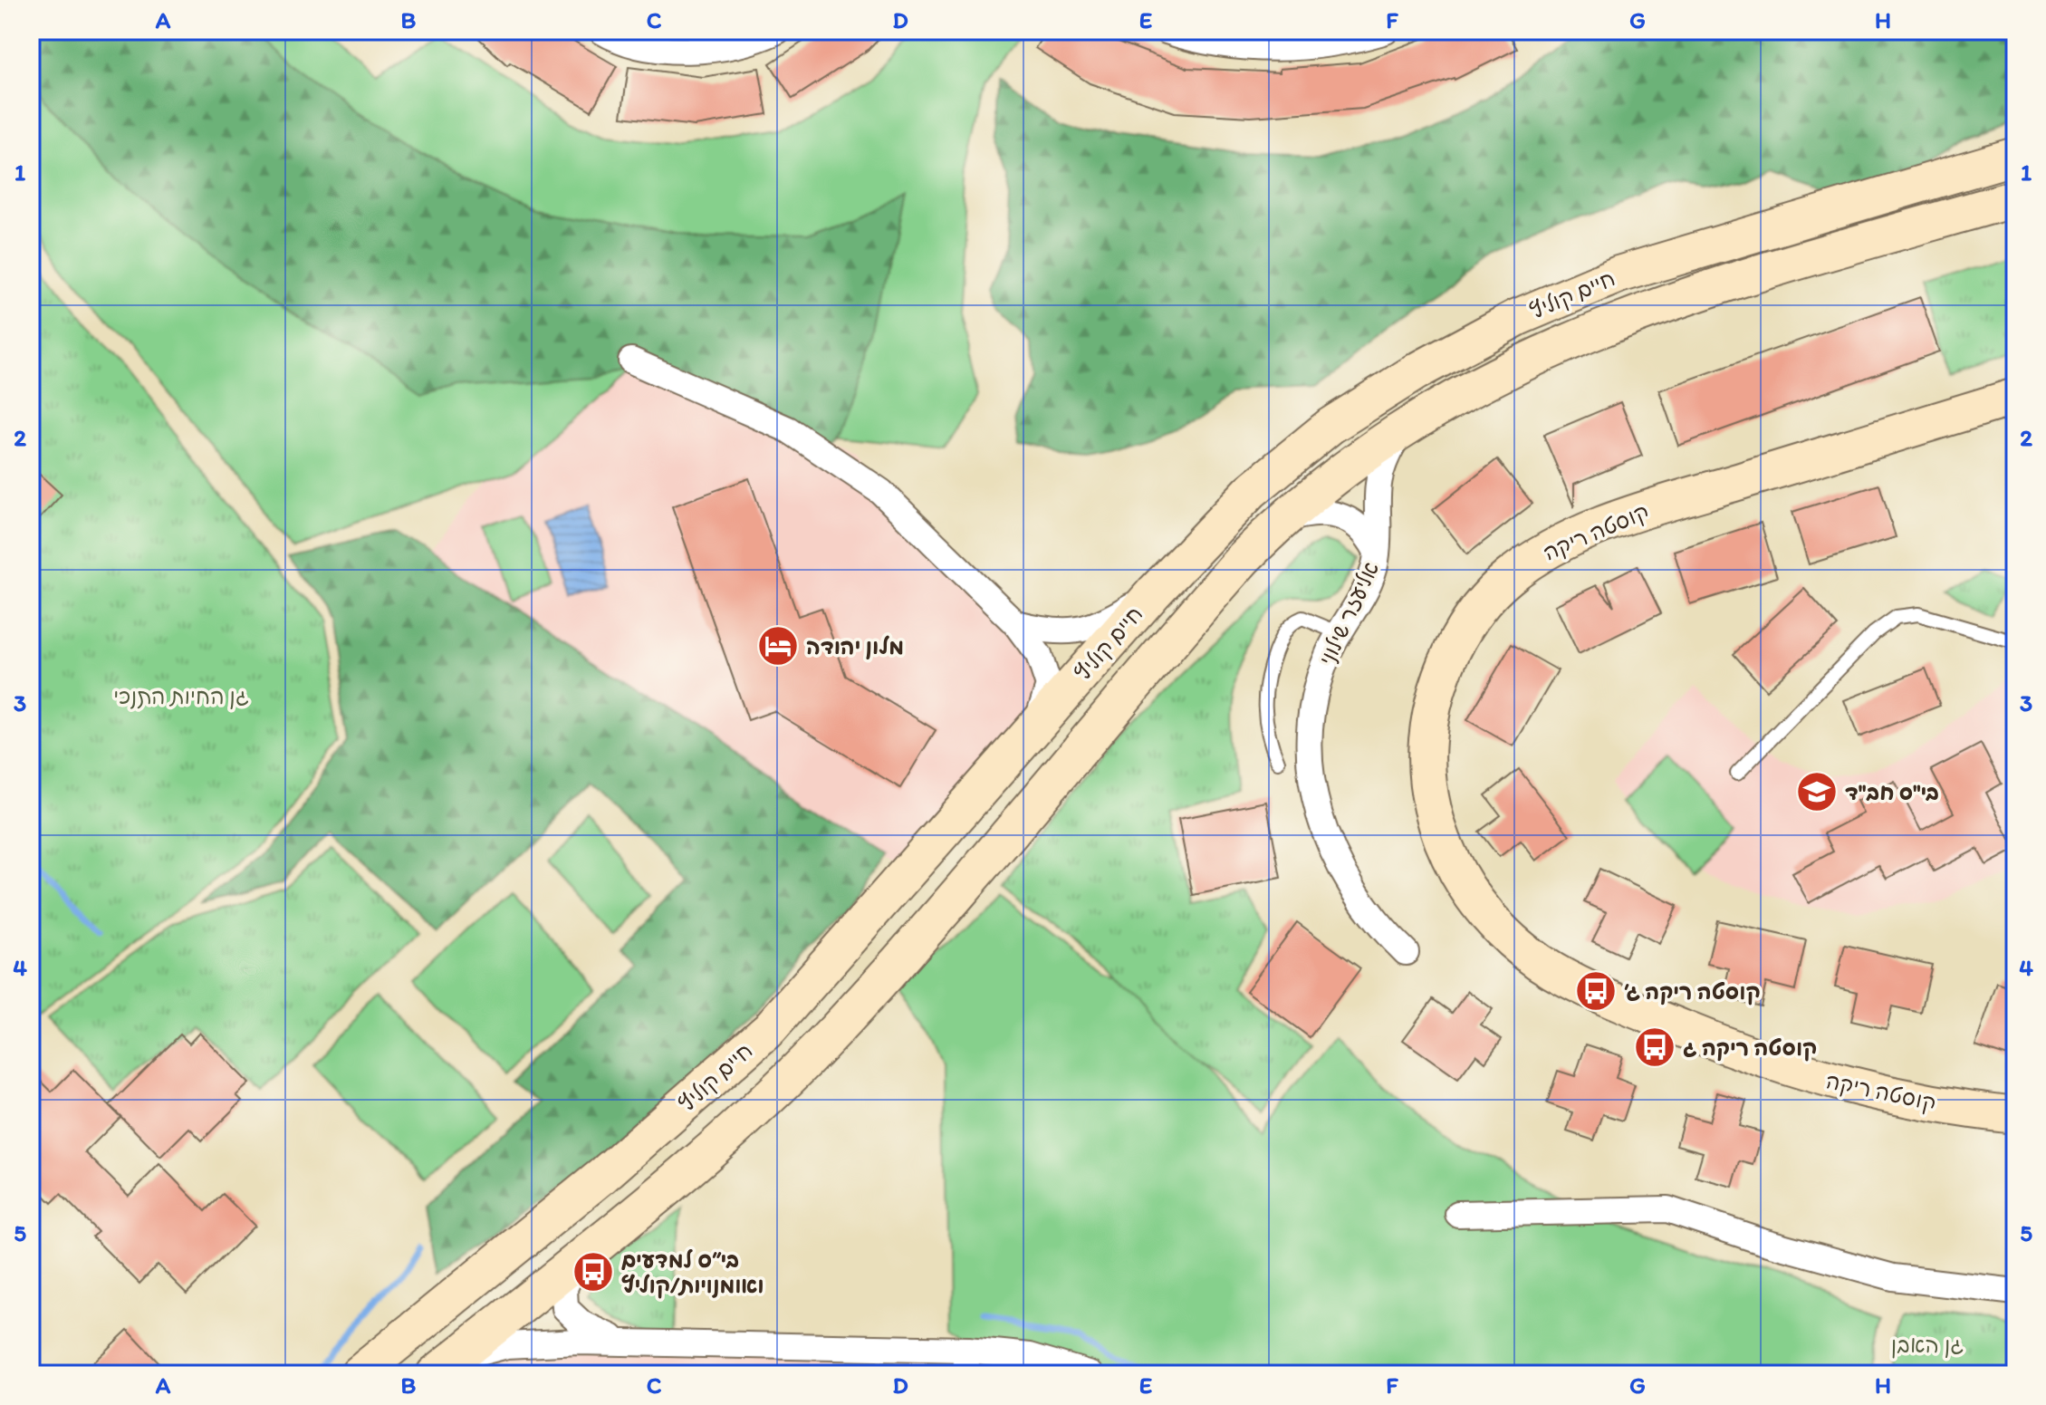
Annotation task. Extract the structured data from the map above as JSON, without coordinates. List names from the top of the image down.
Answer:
{
  "streets": {
    "main road": ["חיים קוליץ", "קוסטה ריקה"],
    "street": ["אליעזר שילוני"]
  },
  "crossings": [
    ["חיים קוליץ", "אליעזר שילוני"]
  ],
  "parks": ["גן החיות התנכי", "גן האבן"],
  "places": {
    "hotel": ["מלון יהודה"],
    "school or university": ["בי\"ס חב\"ד"],
    "bus stop": ["קוסטה ריקה ג׳", "קוסטה ריקה ג", "בי״ס למדעים ואומנויות/קוליץ"]
  },
  "grid": {
    "columns": [
      "A",
      "B",
      "C",
      "D",
      "E",
      "F",
      "G",
      "H"
    ],
    "rows": [
      "1",
      "2",
      "3",
      "4",
      "5"
    ]
  }
}
